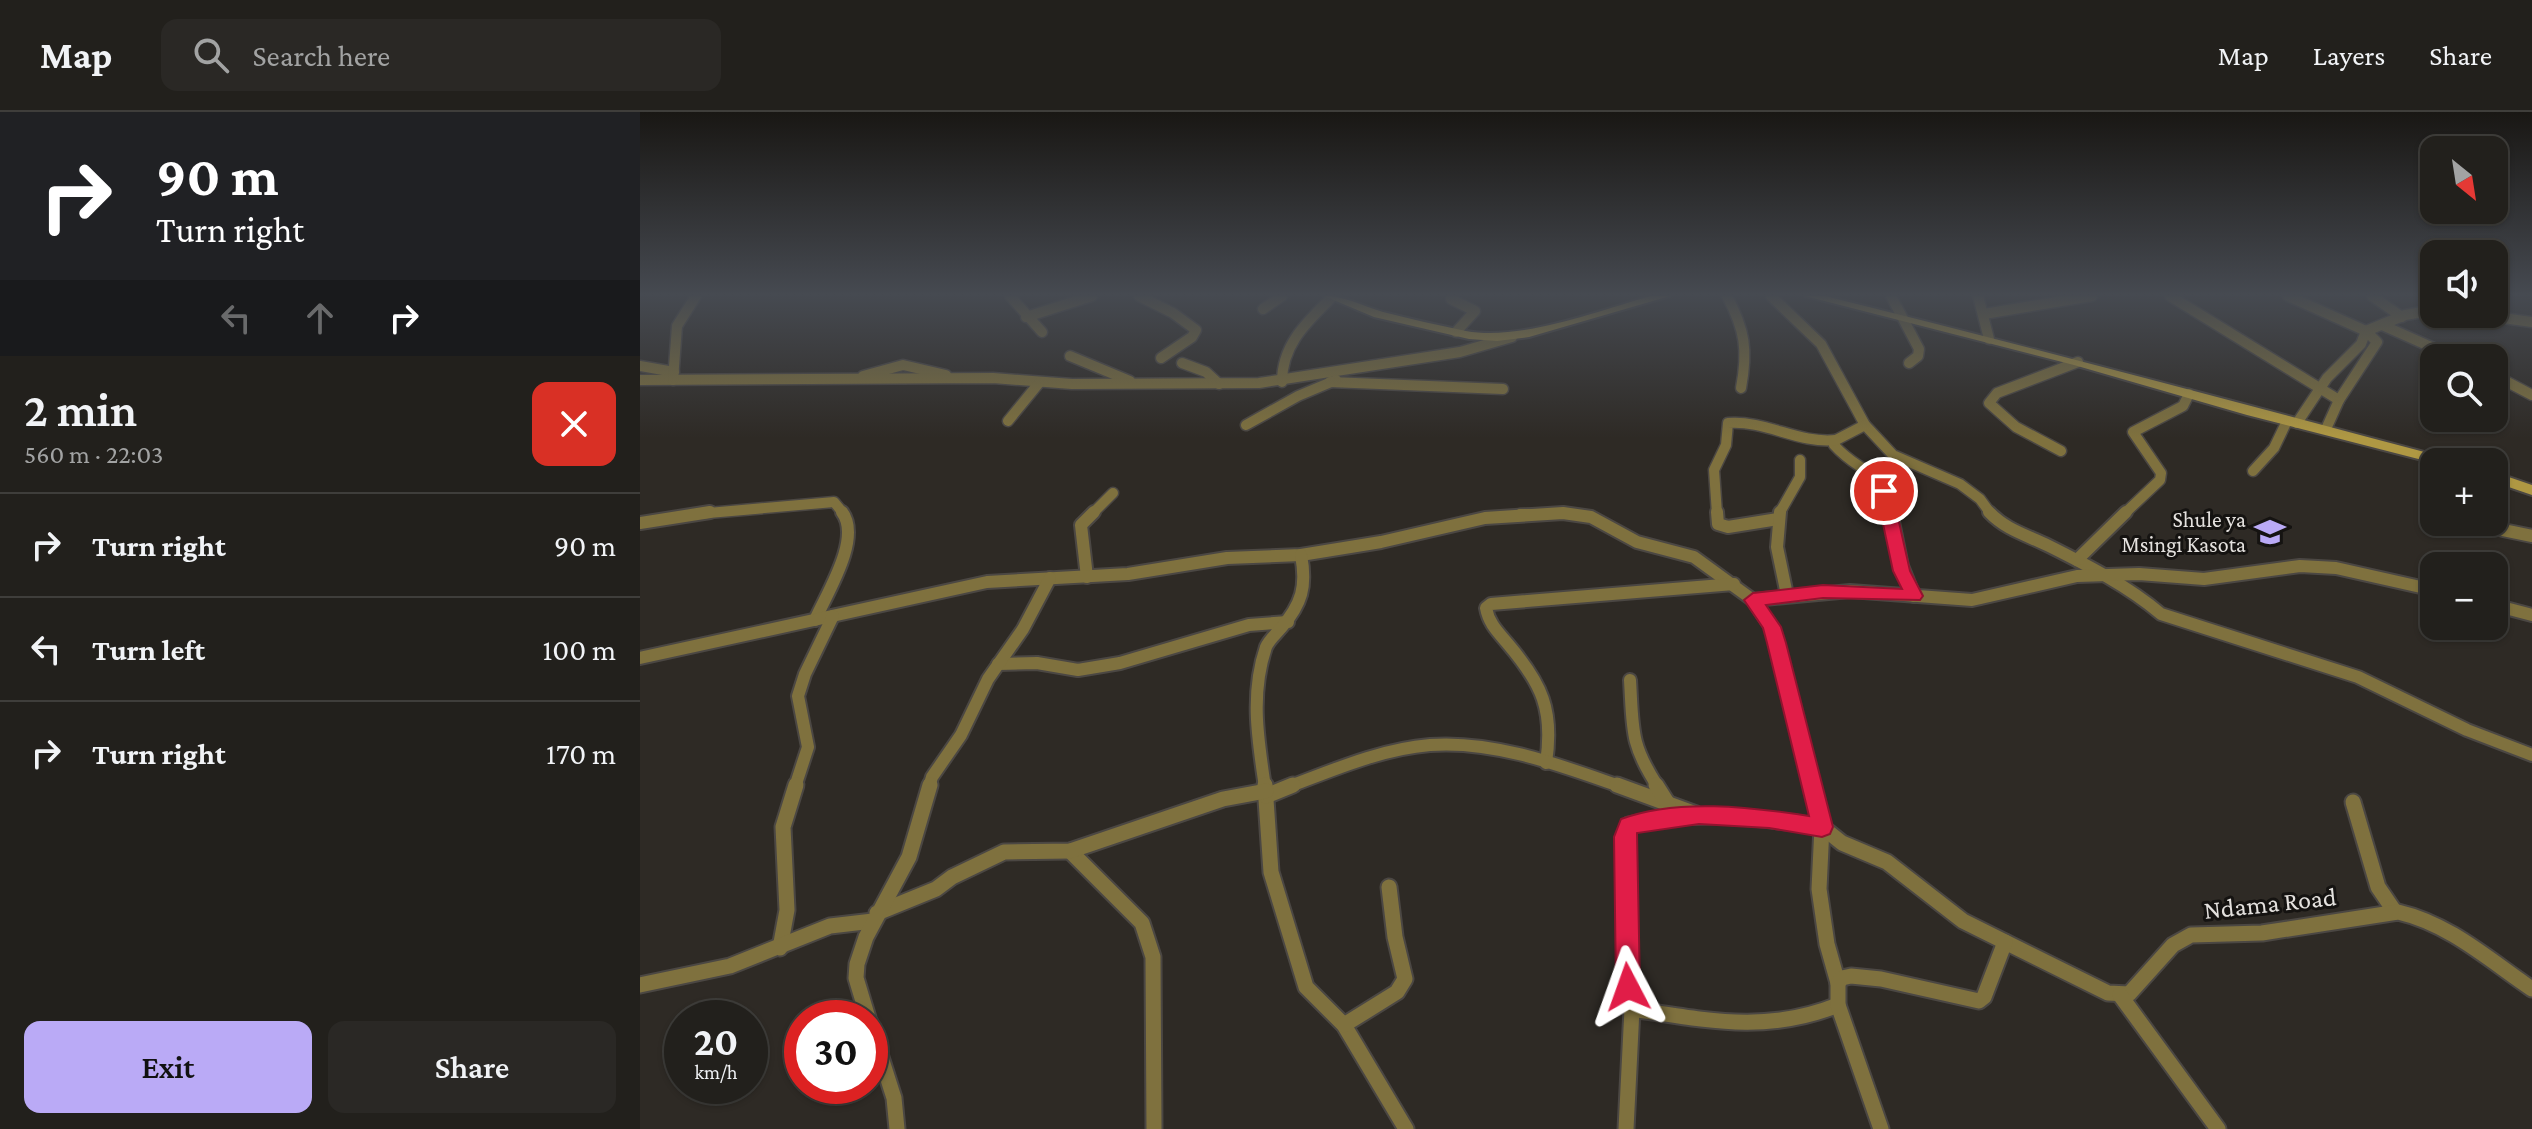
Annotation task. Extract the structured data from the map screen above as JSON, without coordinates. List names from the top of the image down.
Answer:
{
  "streets": {
    "street": ["Ndama Road"]
  },
  "places": {
    "school or university": ["Shule ya Msingi Kasota"]
  },
  "north": "bottom right",
  "page": {
    "header": "Map",
    "search": "Search here",
    "nav": ["Map", "Layers", "Share"],
    "turn": ["90 m", "Turn right"],
    "map_buttons": ["+", "−"],
    "heading": ["2 min", "560 m · 22:03"],
    "list": [
      {
        "name": "Turn right",
        "value": "90 m"
      },
      {
        "name": "Turn left",
        "value": "100 m"
      },
      {
        "name": "Turn right",
        "value": "170 m"
      }
    ],
    "speed": "20 km/h",
    "limit": "30",
    "buttons": ["Exit", "Share"]
  }
}
